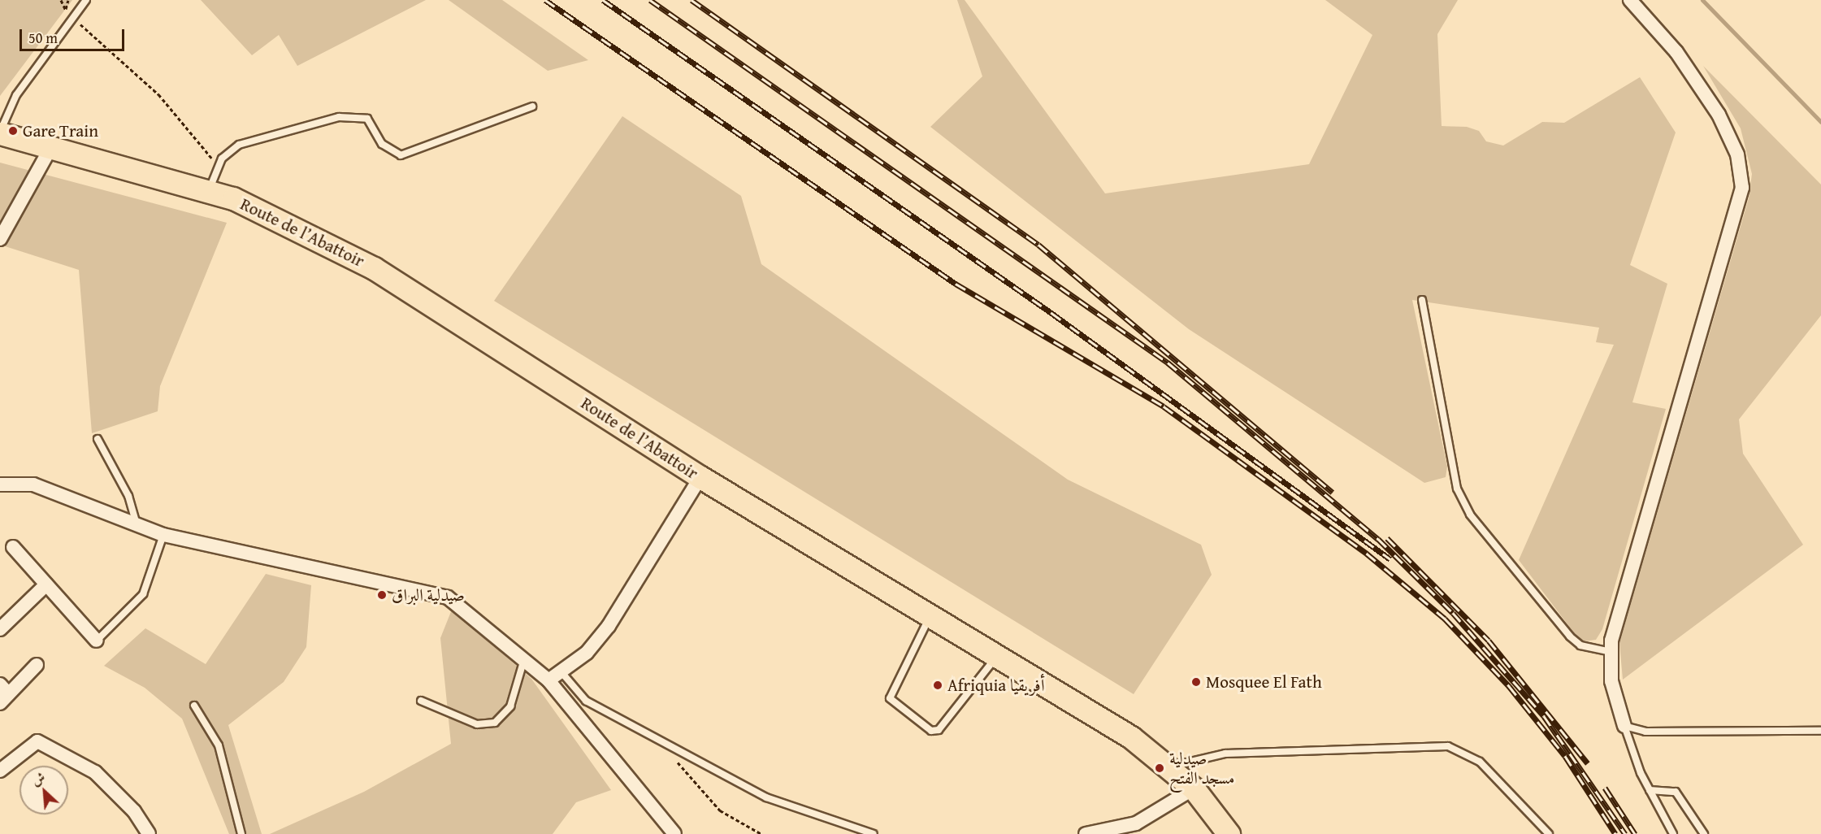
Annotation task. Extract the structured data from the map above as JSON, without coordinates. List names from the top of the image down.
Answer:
{
  "streets": {
    "main road": ["Route de l’Abattoir"]
  },
  "places": [
    "Gare Train",
    "صيدلية البراق",
    "Mosquee El Fath",
    "Afriquia أفريقيا",
    "صيدلية مسجد الفتح"
  ],
  "scale_bar": "50 m",
  "north": "top left"
}
